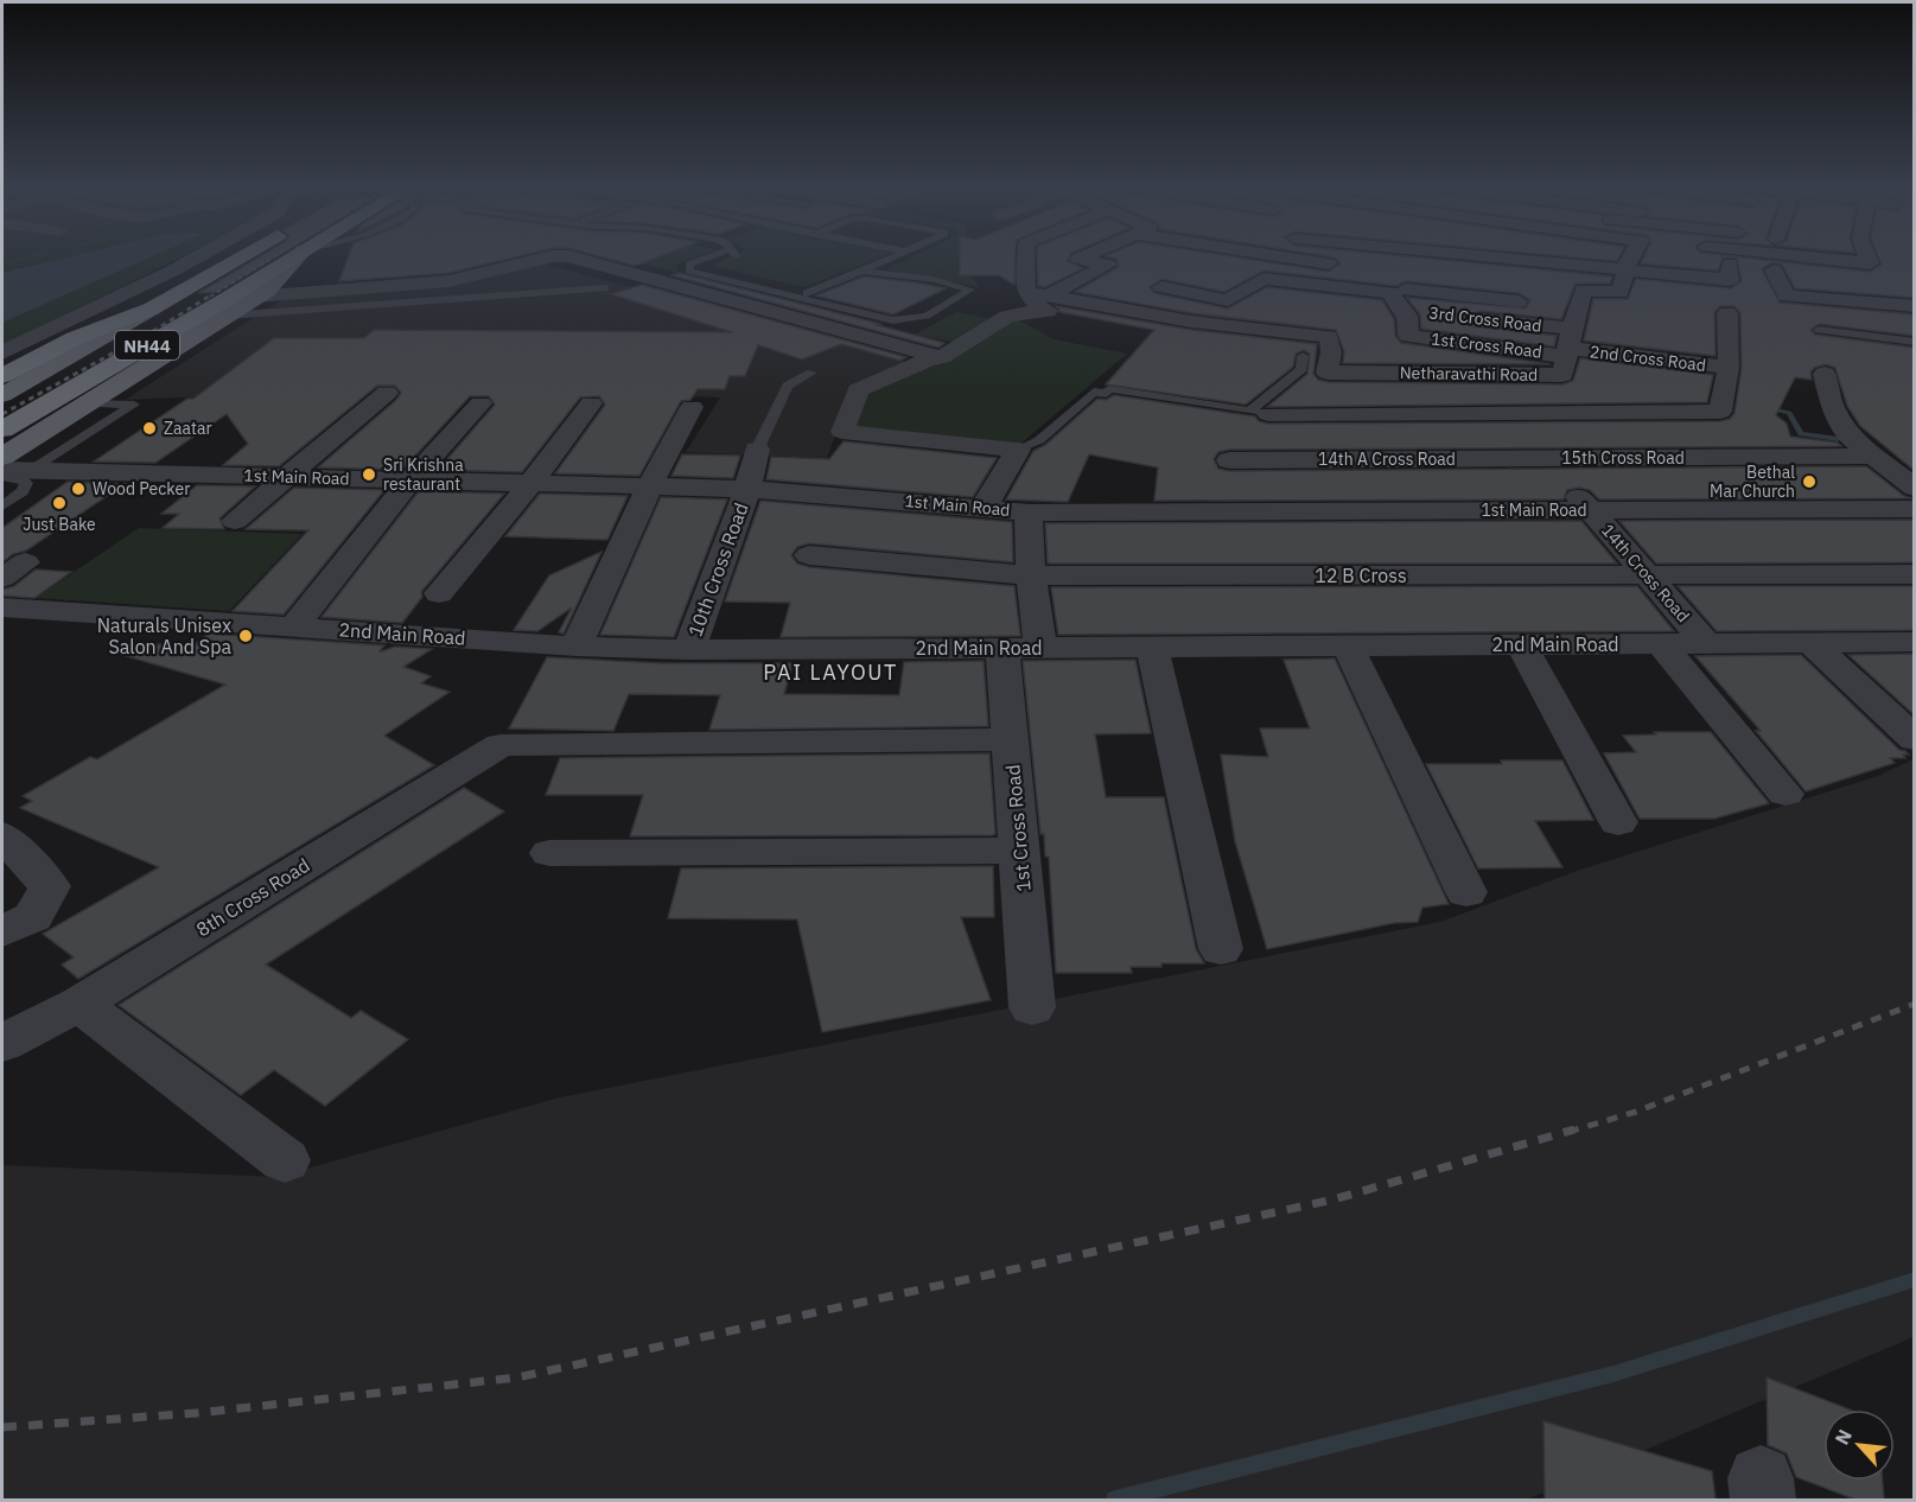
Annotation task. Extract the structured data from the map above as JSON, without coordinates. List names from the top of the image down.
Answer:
{
  "streets": {
    "highway": ["NH44"],
    "street": [
      "3rd Cross Road",
      "1st Cross Road",
      "2nd Cross Road",
      "Netharavathi Road",
      "15th Cross Road",
      "14th A Cross Road",
      "1st Main Road",
      "10th Cross Road",
      "14th Cross Road",
      "12 B Cross",
      "2nd Main Road",
      "8th Cross Road"
    ]
  },
  "crossings": [
    ["3rd Cross Road", "1st Cross Road"],
    ["3rd Cross Road", "2nd Cross Road"],
    ["3rd Cross Road", "Netharavathi Road"],
    ["1st Cross Road", "2nd Cross Road"],
    ["1st Cross Road", "Netharavathi Road"],
    ["1st Cross Road", "1st Main Road"],
    ["1st Cross Road", "12 B Cross"],
    ["1st Cross Road", "2nd Main Road"],
    ["1st Cross Road", "8th Cross Road"],
    ["2nd Cross Road", "Netharavathi Road"],
    ["Netharavathi Road", "14th Cross Road"],
    ["15th Cross Road", "14th A Cross Road"],
    ["15th Cross Road", "14th Cross Road"],
    ["14th A Cross Road", "14th Cross Road"],
    ["1st Main Road", "10th Cross Road"],
    ["1st Main Road", "14th Cross Road"],
    ["10th Cross Road", "2nd Main Road"],
    ["14th Cross Road", "12 B Cross"],
    ["14th Cross Road", "2nd Main Road"]
  ],
  "districts": ["PAI LAYOUT"],
  "places": [
    "Zaatar",
    "Sri Krishna restaurant",
    "Bethal Mar Church",
    "Wood Pecker",
    "Just Bake",
    "Naturals Unisex Salon And Spa"
  ],
  "north": "top left"
}
